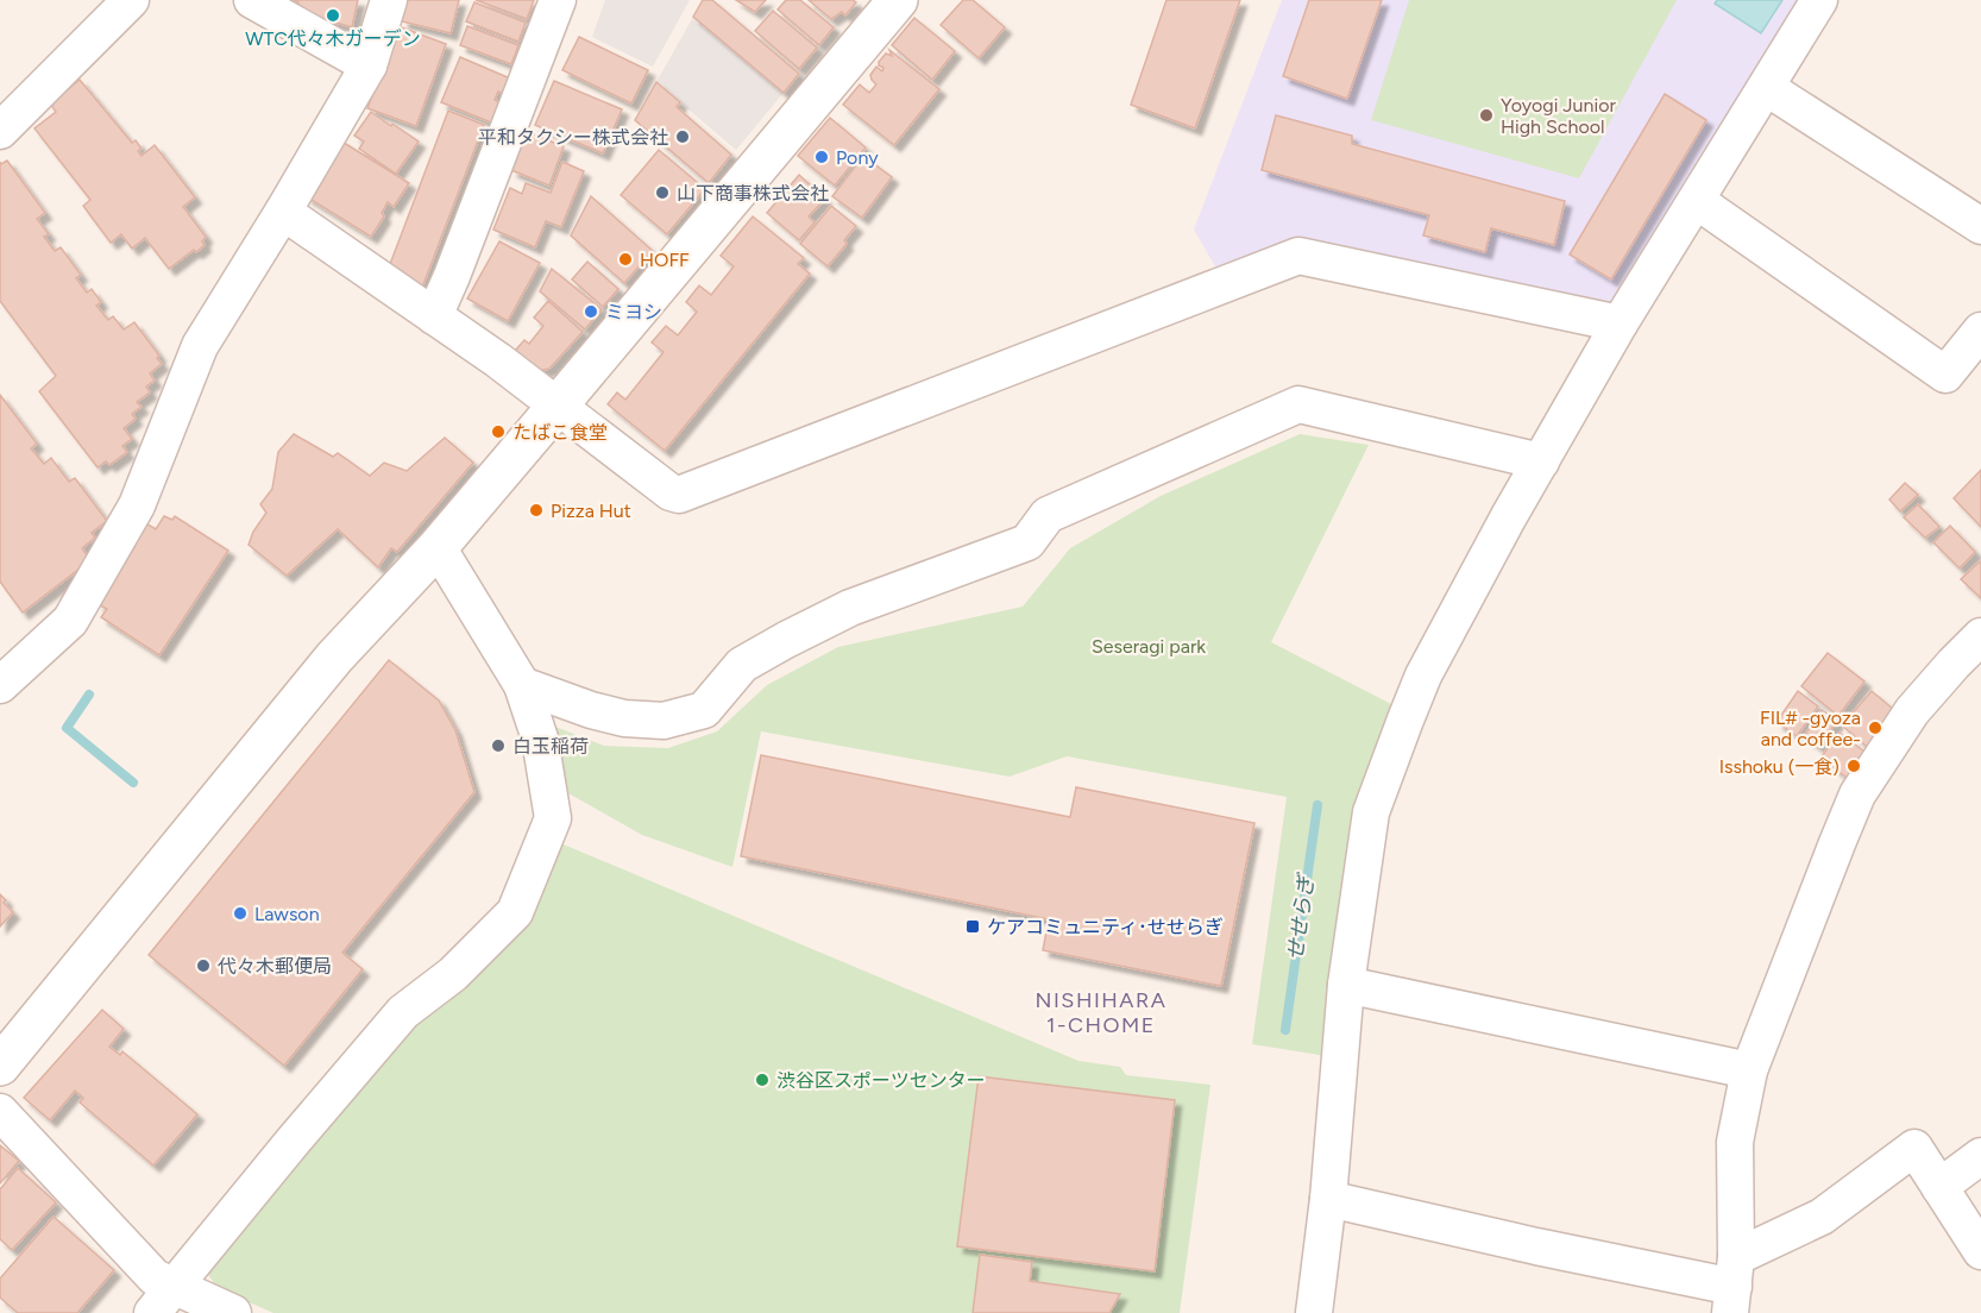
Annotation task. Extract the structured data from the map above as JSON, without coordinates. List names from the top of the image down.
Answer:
{
  "districts": ["NISHIHARA 1-CHOME"],
  "water": ["せせらぎ"],
  "parks": ["Seseragi park"],
  "places": {
    "other": [
      "WTC代々木ガーデン",
      "Yoyogi Junior High School",
      "平和タクシー株式会社",
      "Pony",
      "山下商事株式会社",
      "HOFF",
      "ミヨシ",
      "たばこ食堂",
      "Pizza Hut",
      "FIL# -gyoza and coffee-",
      "白玉稲荷",
      "Isshoku (一食)",
      "Lawson",
      "代々木郵便局",
      "渋谷区スポーツセンター"
    ],
    "transit": ["ケアコミュニティ･せせらぎ"]
  }
}
